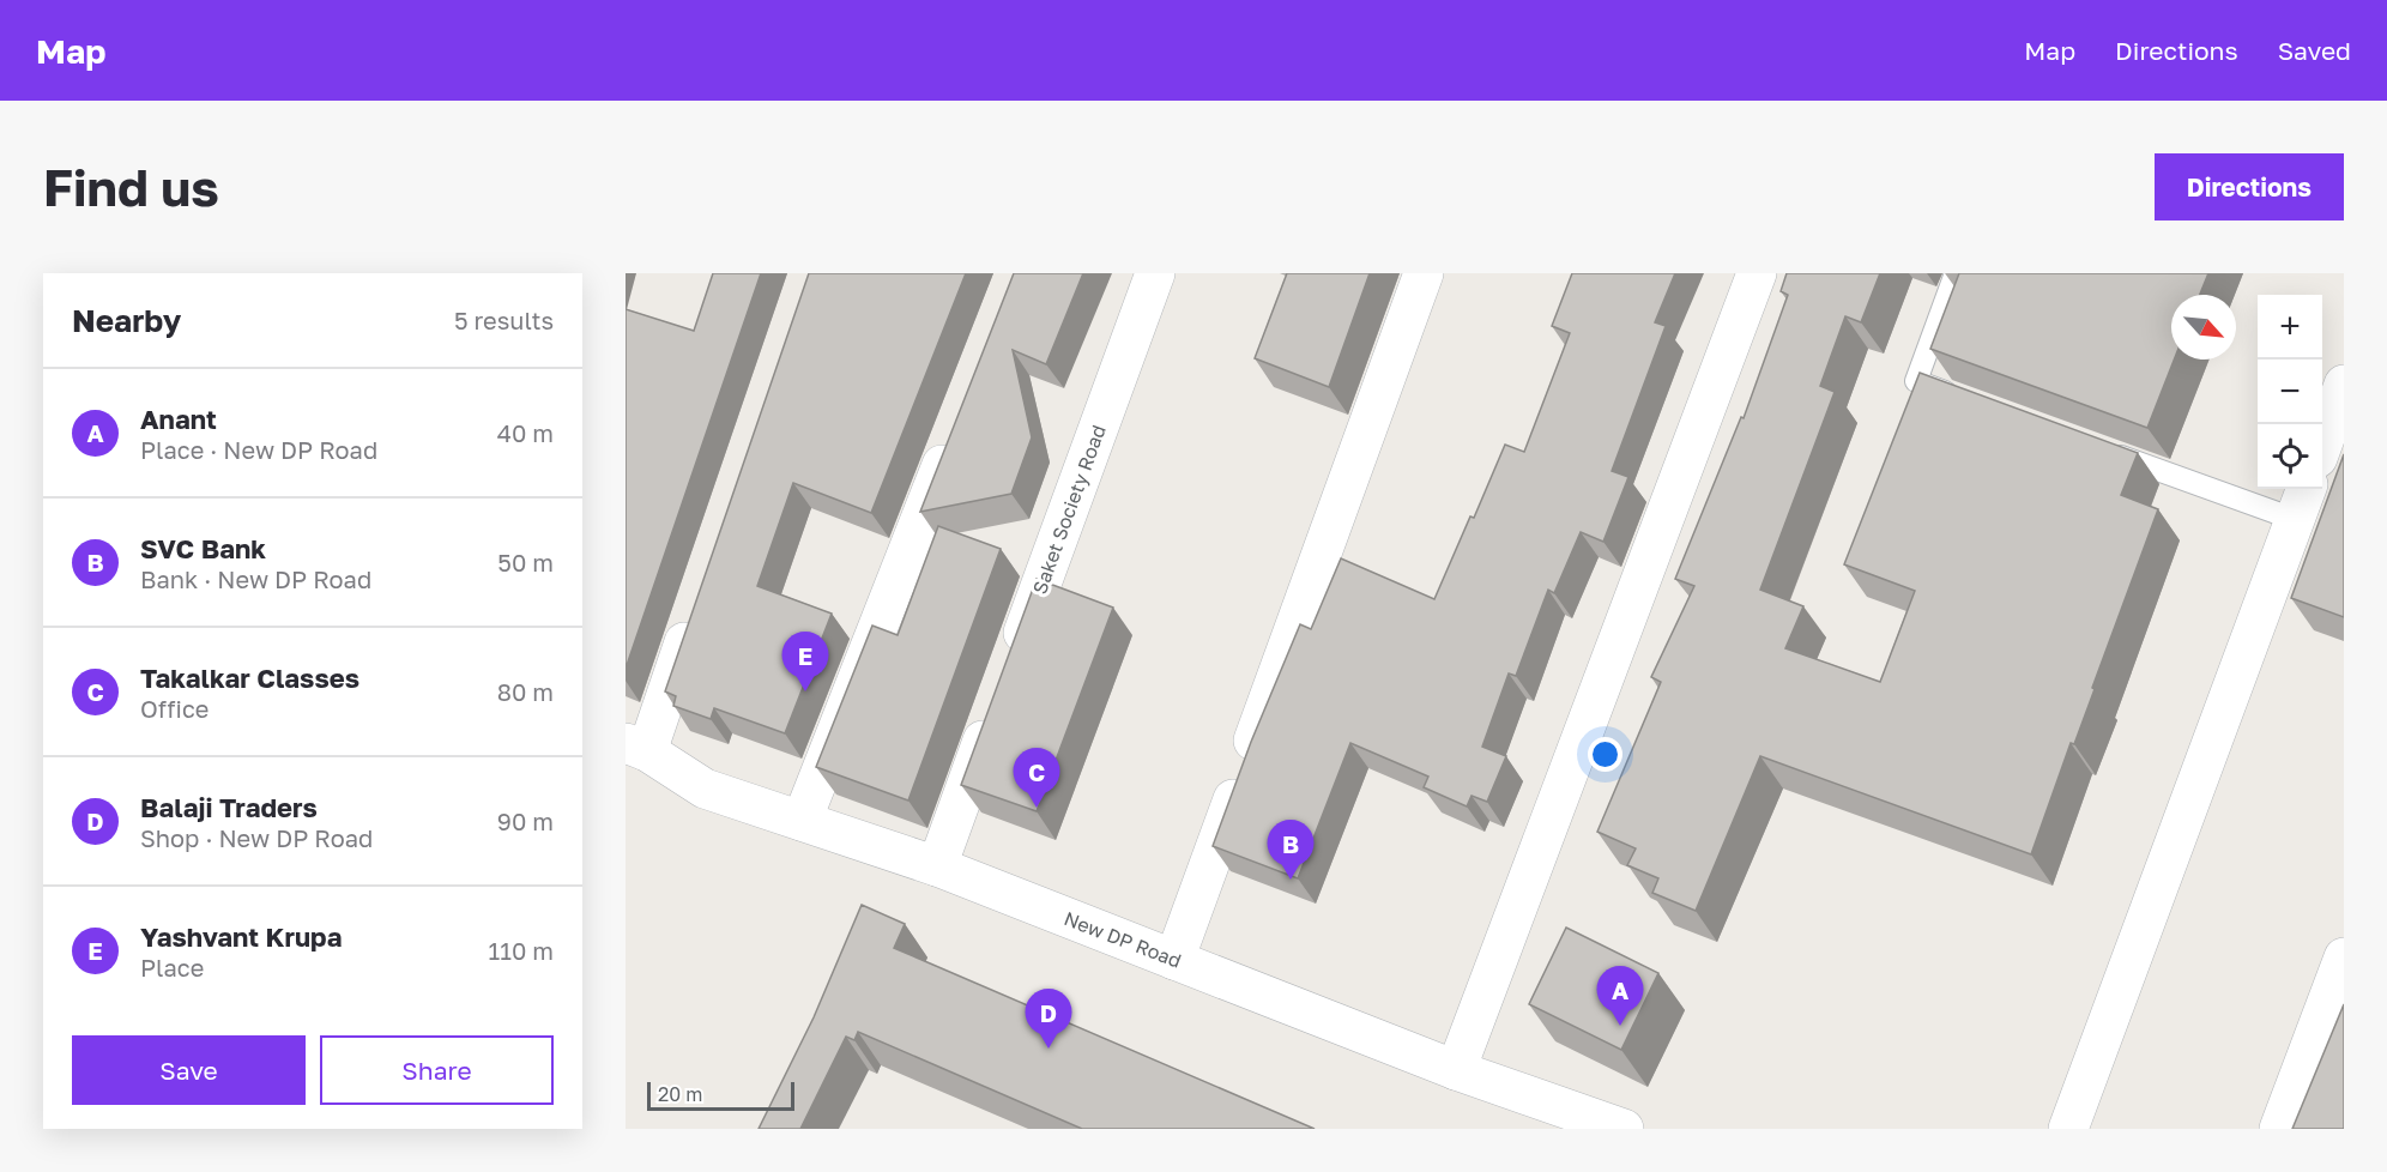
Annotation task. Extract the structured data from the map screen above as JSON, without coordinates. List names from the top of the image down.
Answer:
{
  "streets": {
    "street": ["Saket Society Road", "New DP Road"]
  },
  "scale_bar": "20 m",
  "north": "bottom right",
  "page": {
    "header": "Map",
    "nav": ["Map", "Directions", "Saved"],
    "buttons": [
      "Directions",
      ["Save", "Share"]
    ],
    "title": "Find us",
    "heading": ["Nearby", "5 results"],
    "map_buttons": ["+", "−"],
    "list": [
      {
        "mark": "A",
        "name": "Anant",
        "note": "Place · New DP Road",
        "value": "40 m"
      },
      {
        "mark": "B",
        "name": "SVC Bank",
        "note": "Bank · New DP Road",
        "value": "50 m"
      },
      {
        "mark": "C",
        "name": "Takalkar Classes",
        "note": "Office",
        "value": "80 m"
      },
      {
        "mark": "D",
        "name": "Balaji Traders",
        "note": "Shop · New DP Road",
        "value": "90 m"
      },
      {
        "mark": "E",
        "name": "Yashvant Krupa",
        "note": "Place",
        "value": "110 m"
      }
    ],
    "pins": [
      "E",
      "C",
      "B",
      "A",
      "D"
    ],
    "scale": "20 m"
  }
}
